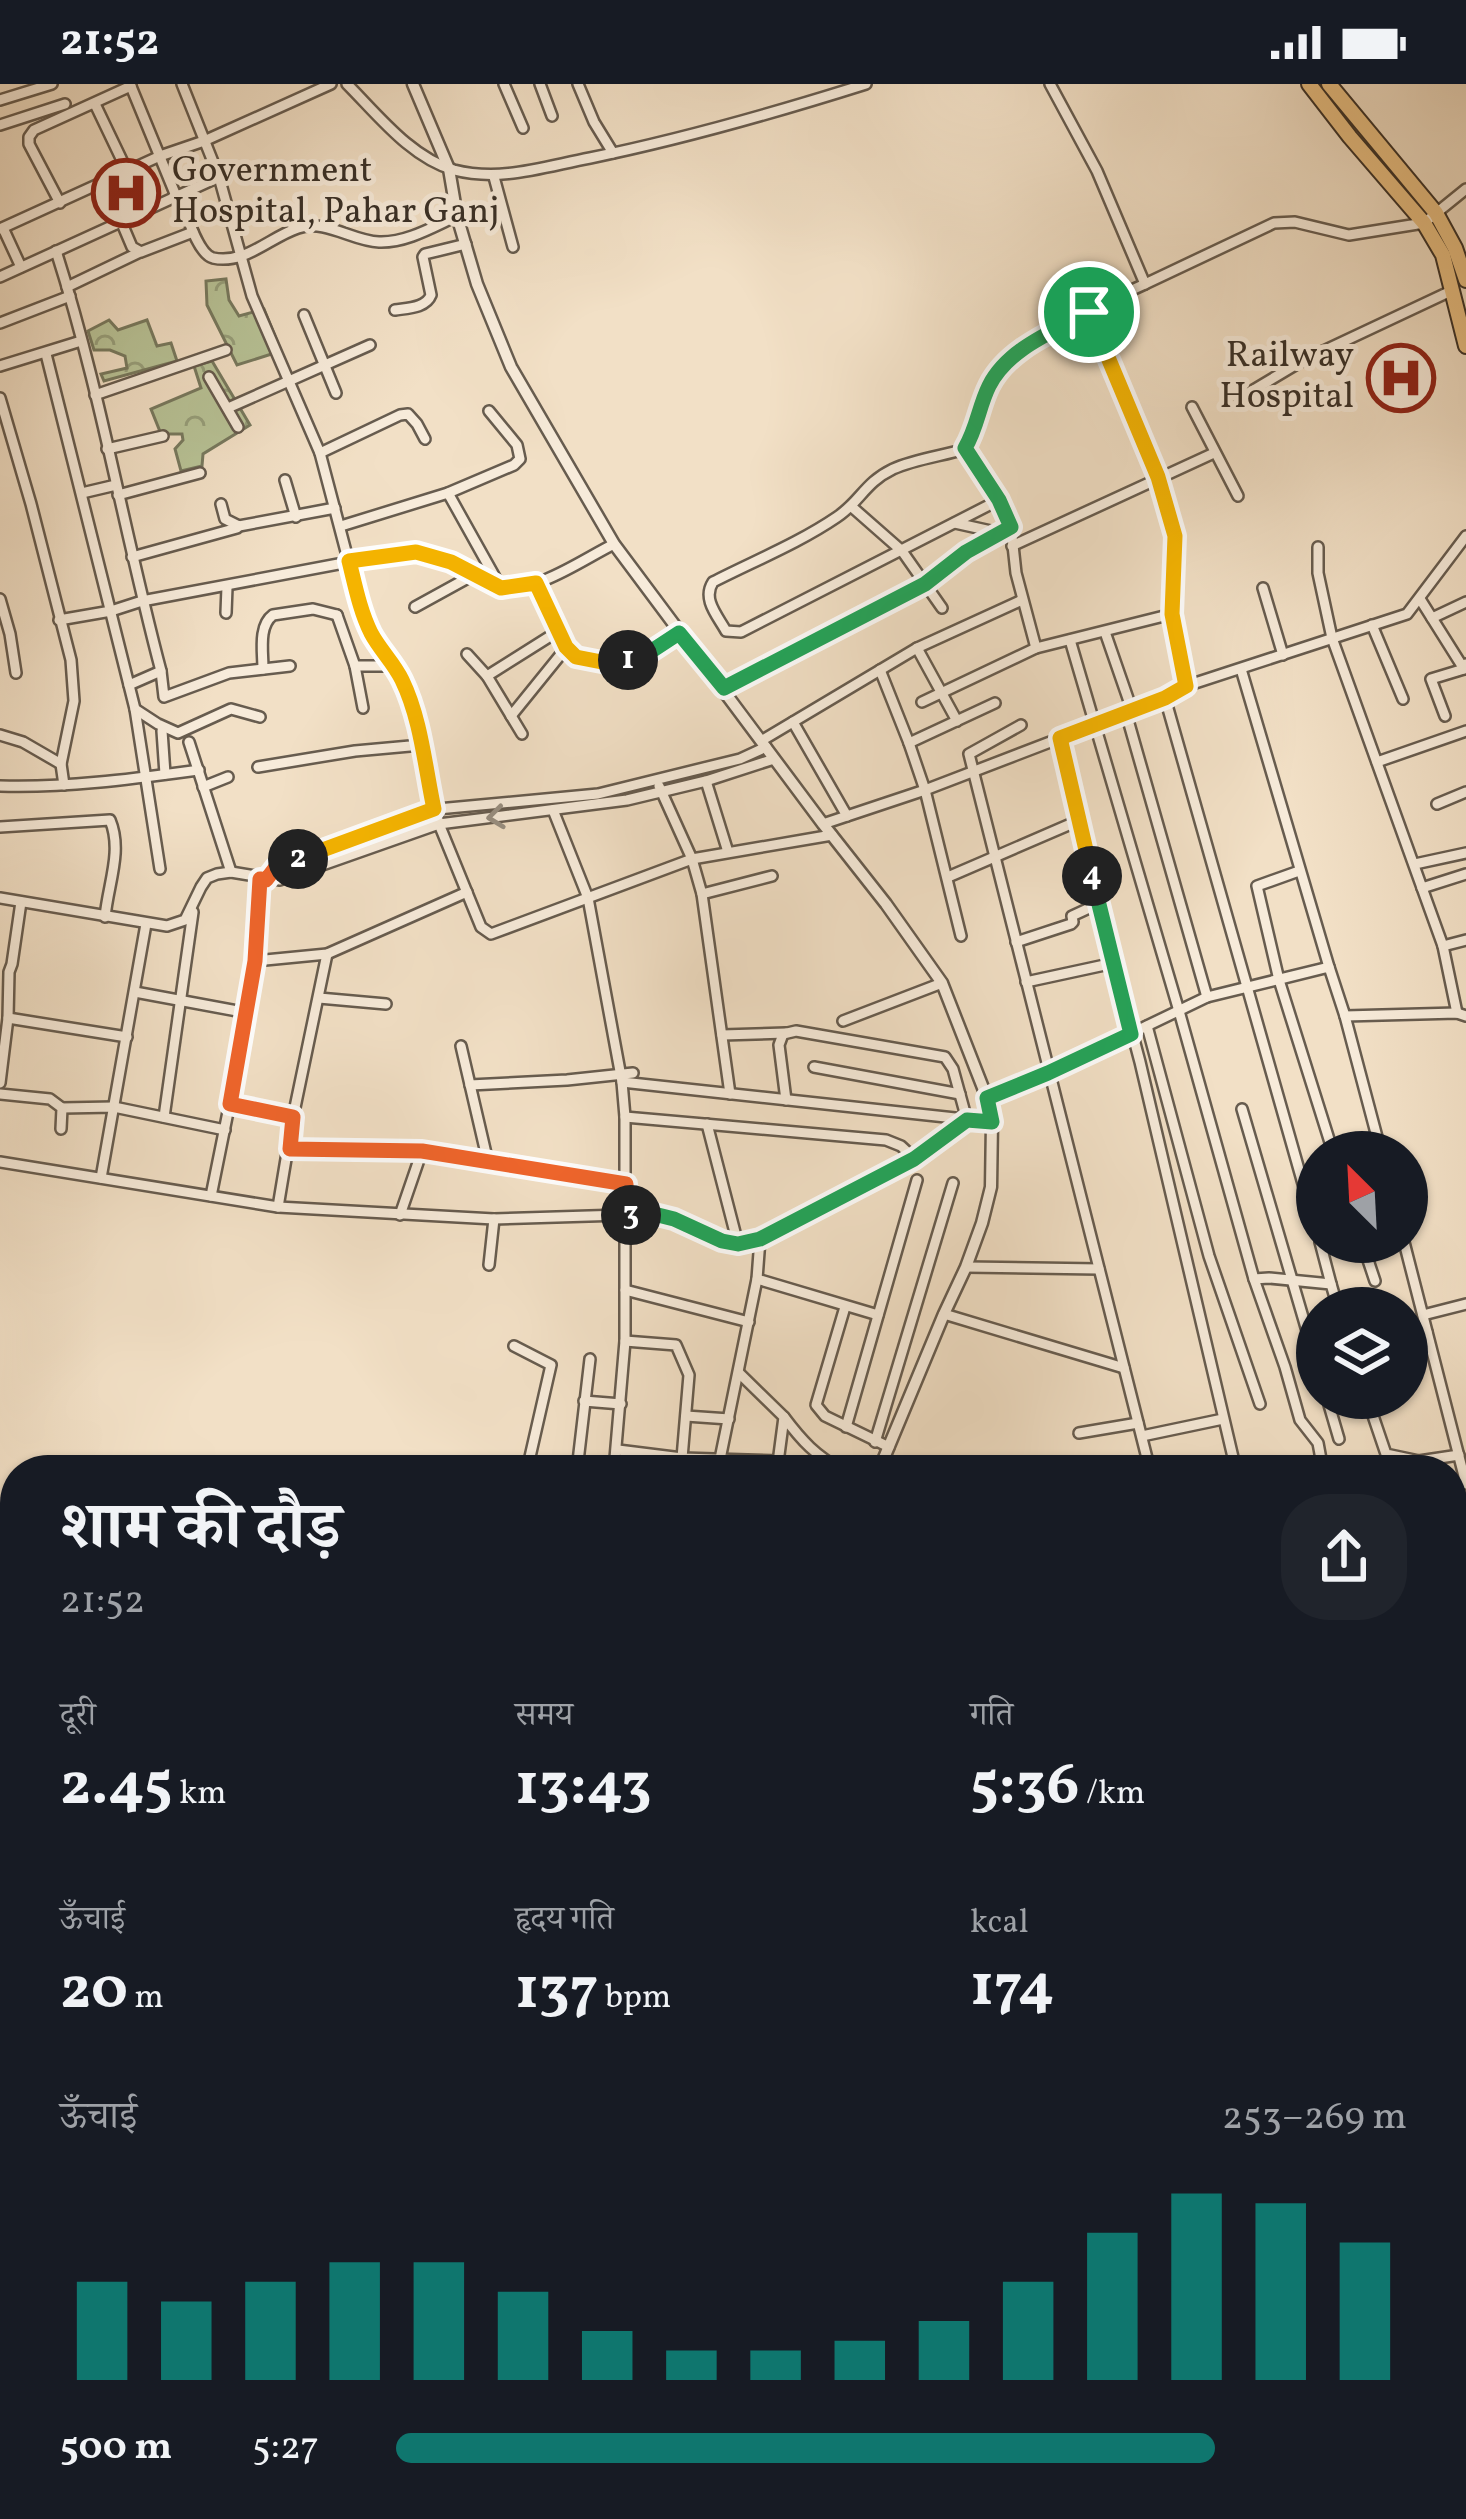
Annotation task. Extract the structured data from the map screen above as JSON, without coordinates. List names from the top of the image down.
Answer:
{
  "places": {
    "hospital": ["Government Hospital, Pahar Ganj", "Railway Hospital"]
  },
  "north": "top left",
  "page": {
    "status": "21:52",
    "pins": [
      "1",
      "2",
      "4",
      "3"
    ],
    "heading": ["शाम की दौड़", "21:52"],
    "stats": [
      ["दूरी", "2.45 km"],
      ["समय", "13:43"],
      ["गति", "5:36 /km"],
      ["ऊँचाई", "20 m"],
      ["हृदय गति", "137 bpm"],
      ["kcal", "174"]
    ],
    "chart": ["ऊँचाई", "253–269 m"],
    "list": [
      {
        "name": "500 m",
        "note": "5:27"
      }
    ]
  }
}
